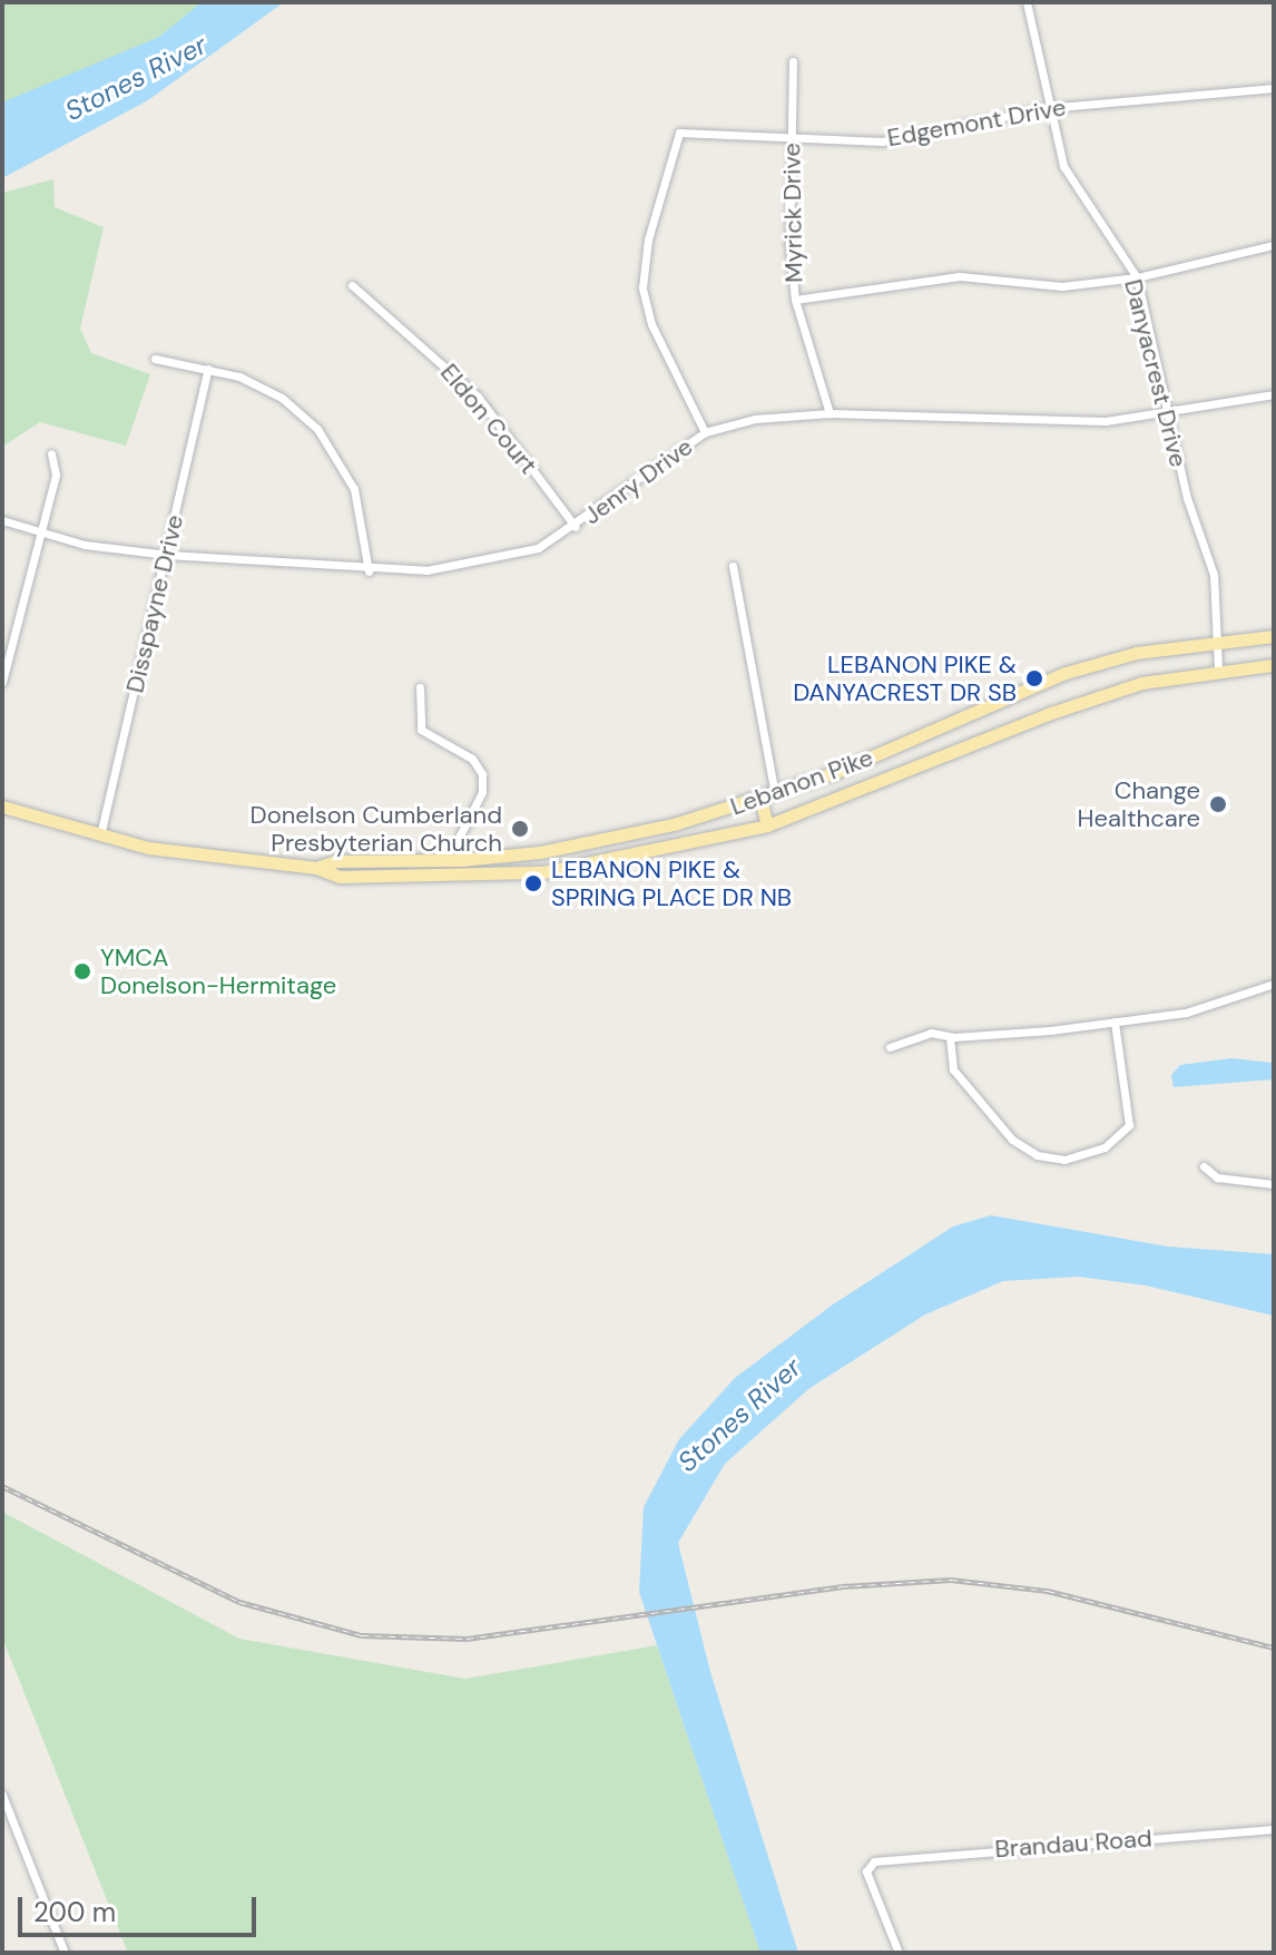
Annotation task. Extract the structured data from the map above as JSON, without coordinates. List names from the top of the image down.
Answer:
{
  "streets": {
    "main road": ["Lebanon Pike"],
    "street": [
      "Edgemont Drive",
      "Myrick Drive",
      "Danyacrest Drive",
      "Eldon Court",
      "Jenry Drive",
      "Disspayne Drive",
      "Brandau Road"
    ]
  },
  "crossings": [
    ["Edgemont Drive", "Myrick Drive"],
    ["Edgemont Drive", "Danyacrest Drive"],
    ["Edgemont Drive", "Jenry Drive"],
    ["Myrick Drive", "Jenry Drive"],
    ["Danyacrest Drive", "Jenry Drive"],
    ["Danyacrest Drive", "Lebanon Pike"],
    ["Eldon Court", "Jenry Drive"],
    ["Jenry Drive", "Disspayne Drive"],
    ["Disspayne Drive", "Lebanon Pike"]
  ],
  "water": ["Stones River"],
  "places": [
    "LEBANON PIKE & DANYACREST DR SB",
    "Change Healthcare",
    "Donelson Cumberland Presbyterian Church",
    "LEBANON PIKE & SPRING PLACE DR NB",
    "YMCA Donelson-Hermitage"
  ],
  "scale_bar": "200 m"
}
